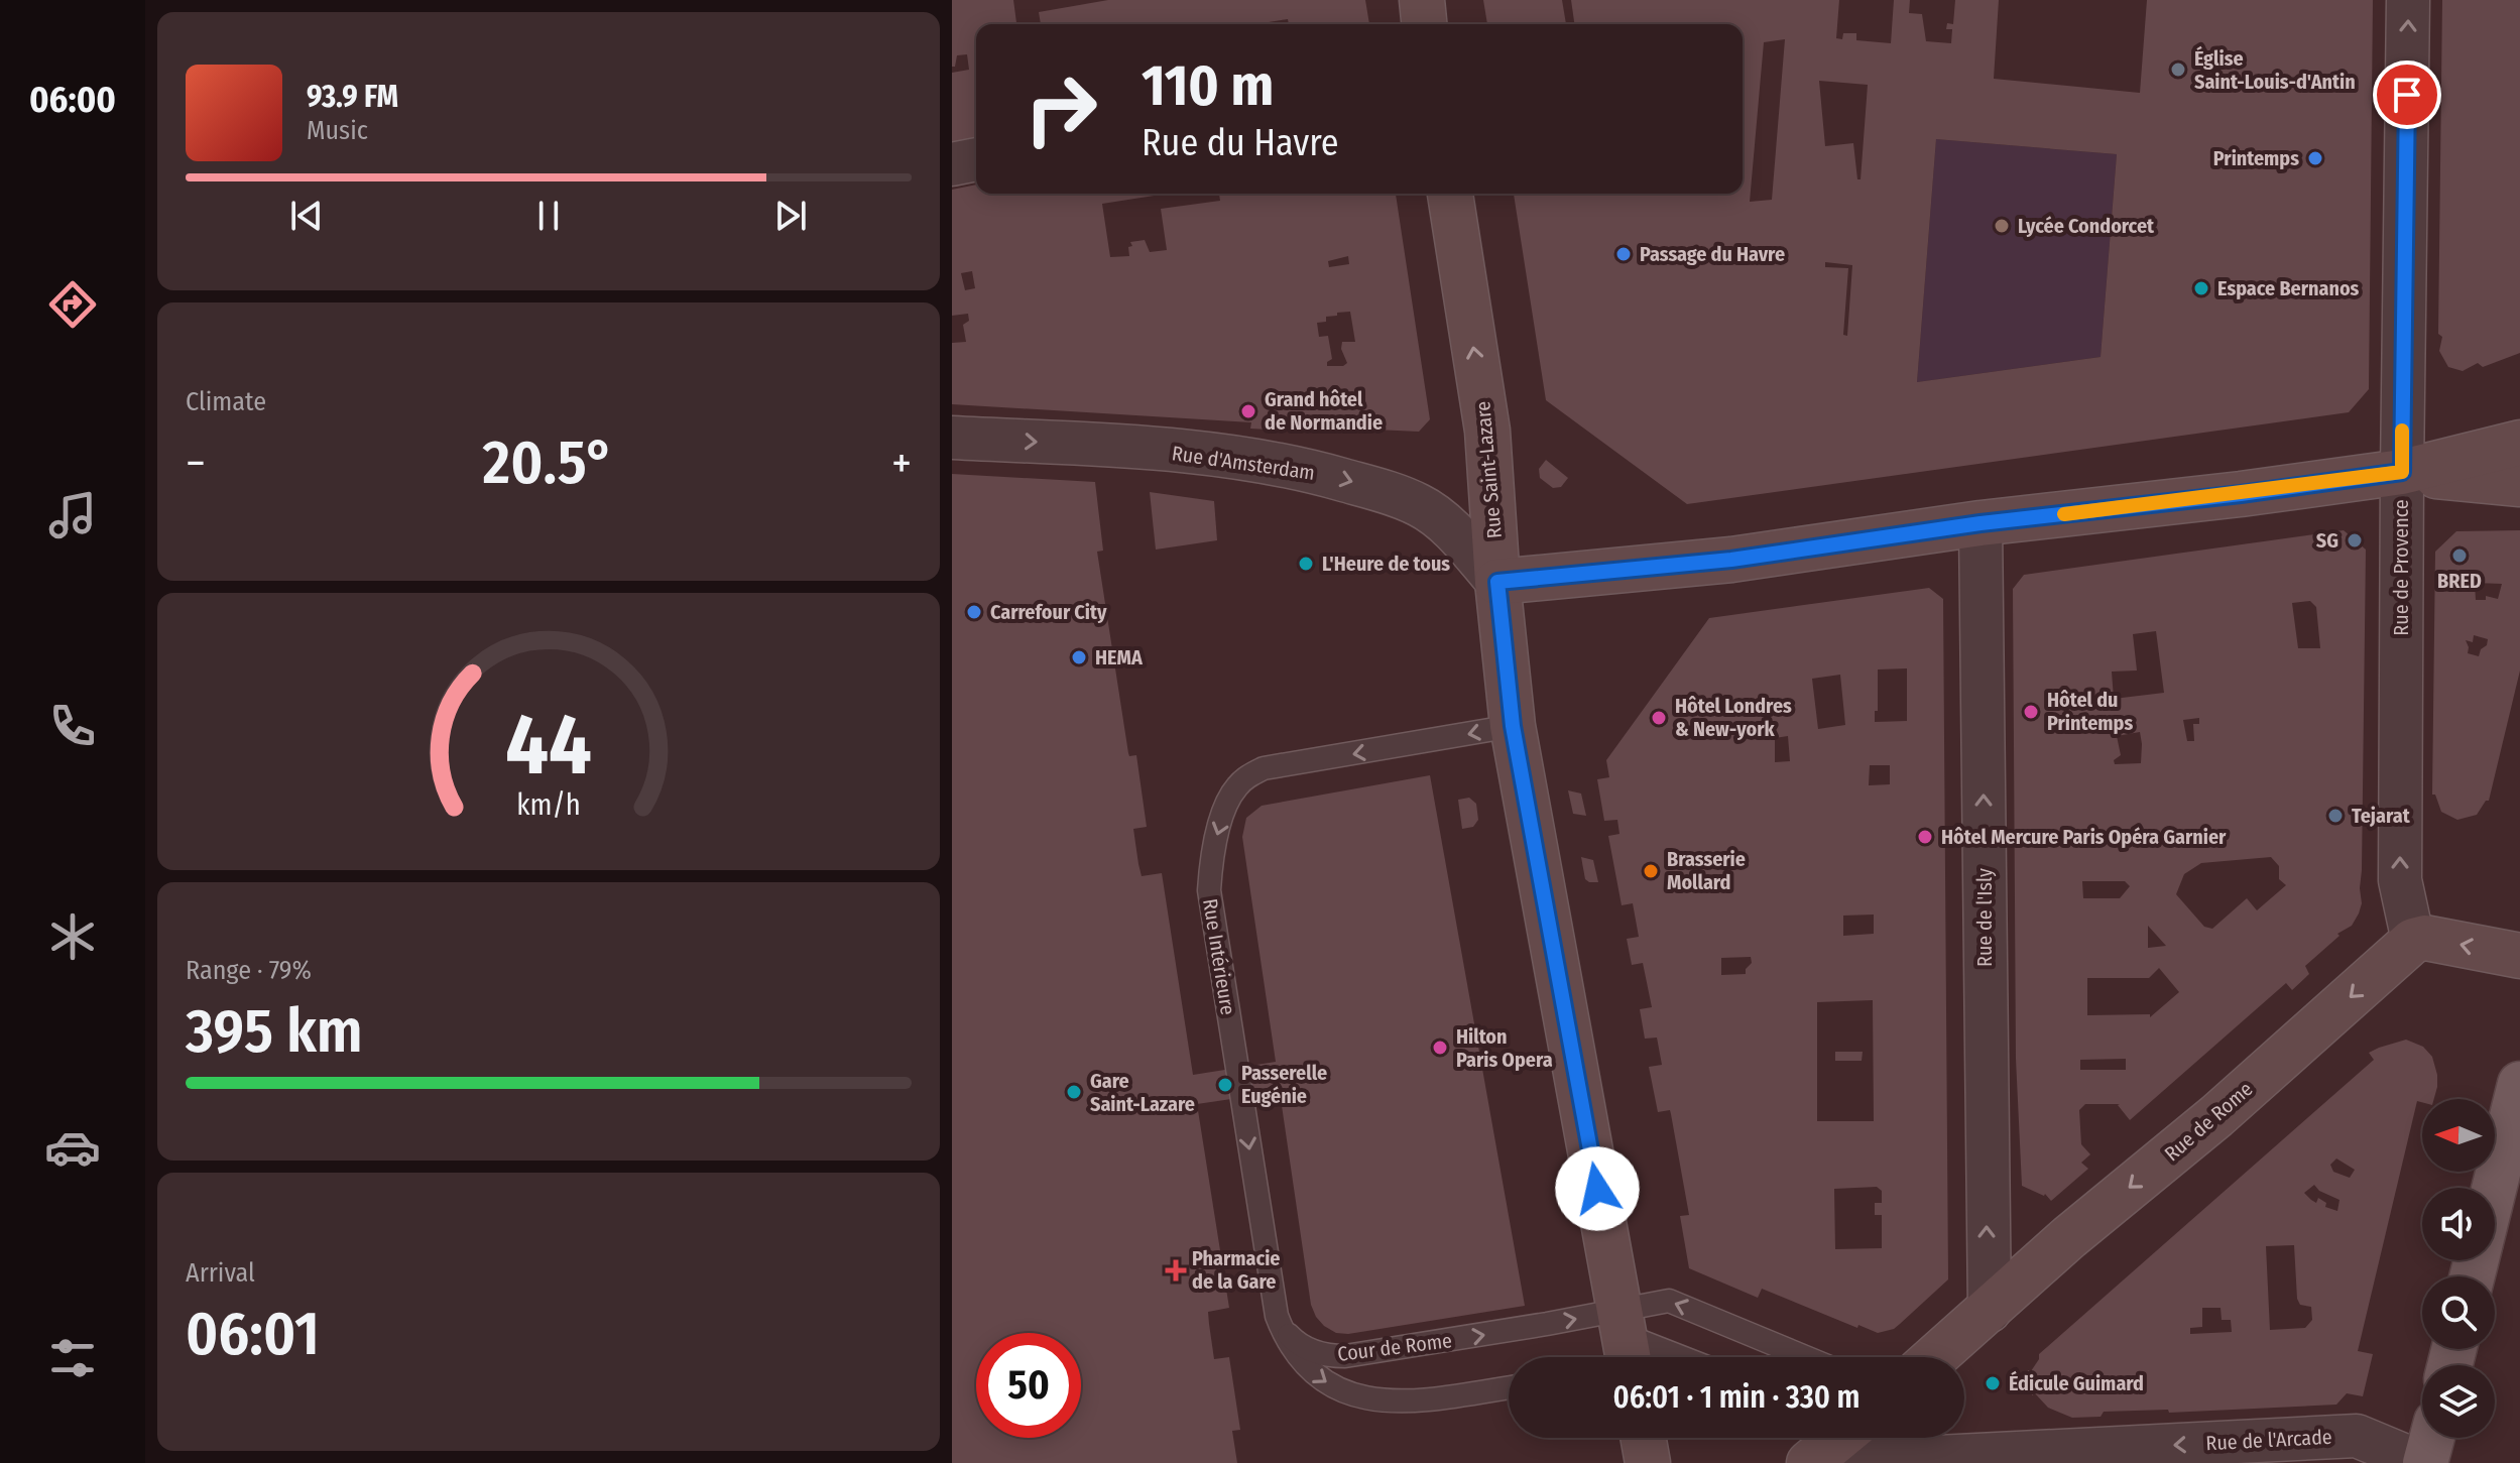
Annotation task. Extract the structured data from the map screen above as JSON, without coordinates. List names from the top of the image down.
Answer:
{
  "streets": {
    "main road": ["Rue Saint-Lazare", "Rue de Rome"],
    "street": [
      "Rue d'Amsterdam",
      "Rue de Provence",
      "Rue de l'Isly",
      "Rue de l'Arcade"
    ],
    "lane": ["Rue Intérieure", "Cour de Rome"]
  },
  "crossings": [
    ["Rue d'Amsterdam", "Rue Saint-Lazare"],
    ["Rue Saint-Lazare", "Rue Intérieure"],
    ["Rue Saint-Lazare", "Cour de Rome"],
    ["Rue de Provence", "Rue de Rome"],
    ["Rue de l'Isly", "Rue de Rome"],
    ["Rue Intérieure", "Cour de Rome"]
  ],
  "one_way": [
    "Rue d'Amsterdam",
    "Rue de Provence",
    "Rue de l'Isly",
    "Rue de Rome",
    "Rue de l'Arcade"
  ],
  "places": {
    "other": [
      "Église Saint-Louis-d'Antin",
      "Printemps",
      "Lycée Condorcet",
      "Passage du Havre",
      "Espace Bernanos",
      "Grand hôtel de Normandie",
      "SG",
      "BRED",
      "L'Heure de tous",
      "Carrefour City",
      "HEMA",
      "Hôtel du Printemps",
      "Hôtel Londres & New-york",
      "Tejarat",
      "Hôtel Mercure Paris Opéra Garnier",
      "Brasserie Mollard",
      "Hilton Paris Opera",
      "Passerelle Eugénie",
      "Gare Saint-Lazare",
      "Édicule Guimard"
    ],
    "health": ["Pharmacie de la Gare"]
  },
  "north": "left",
  "page": {
    "tabs": "06:00",
    "turn": ["110 m", "Rue du Havre"],
    "song": ["93.9 FM", "Music"],
    "tile": [
      "Climate",
      ["Range · 79%", "395 km"],
      ["Arrival", "06:01"]
    ],
    "heat": ["−", "20.5°", "+"],
    "limit": "50",
    "trip": "06:01 · 1 min · 330 m",
    "gauge": ["44", "km/h"]
  }
}
